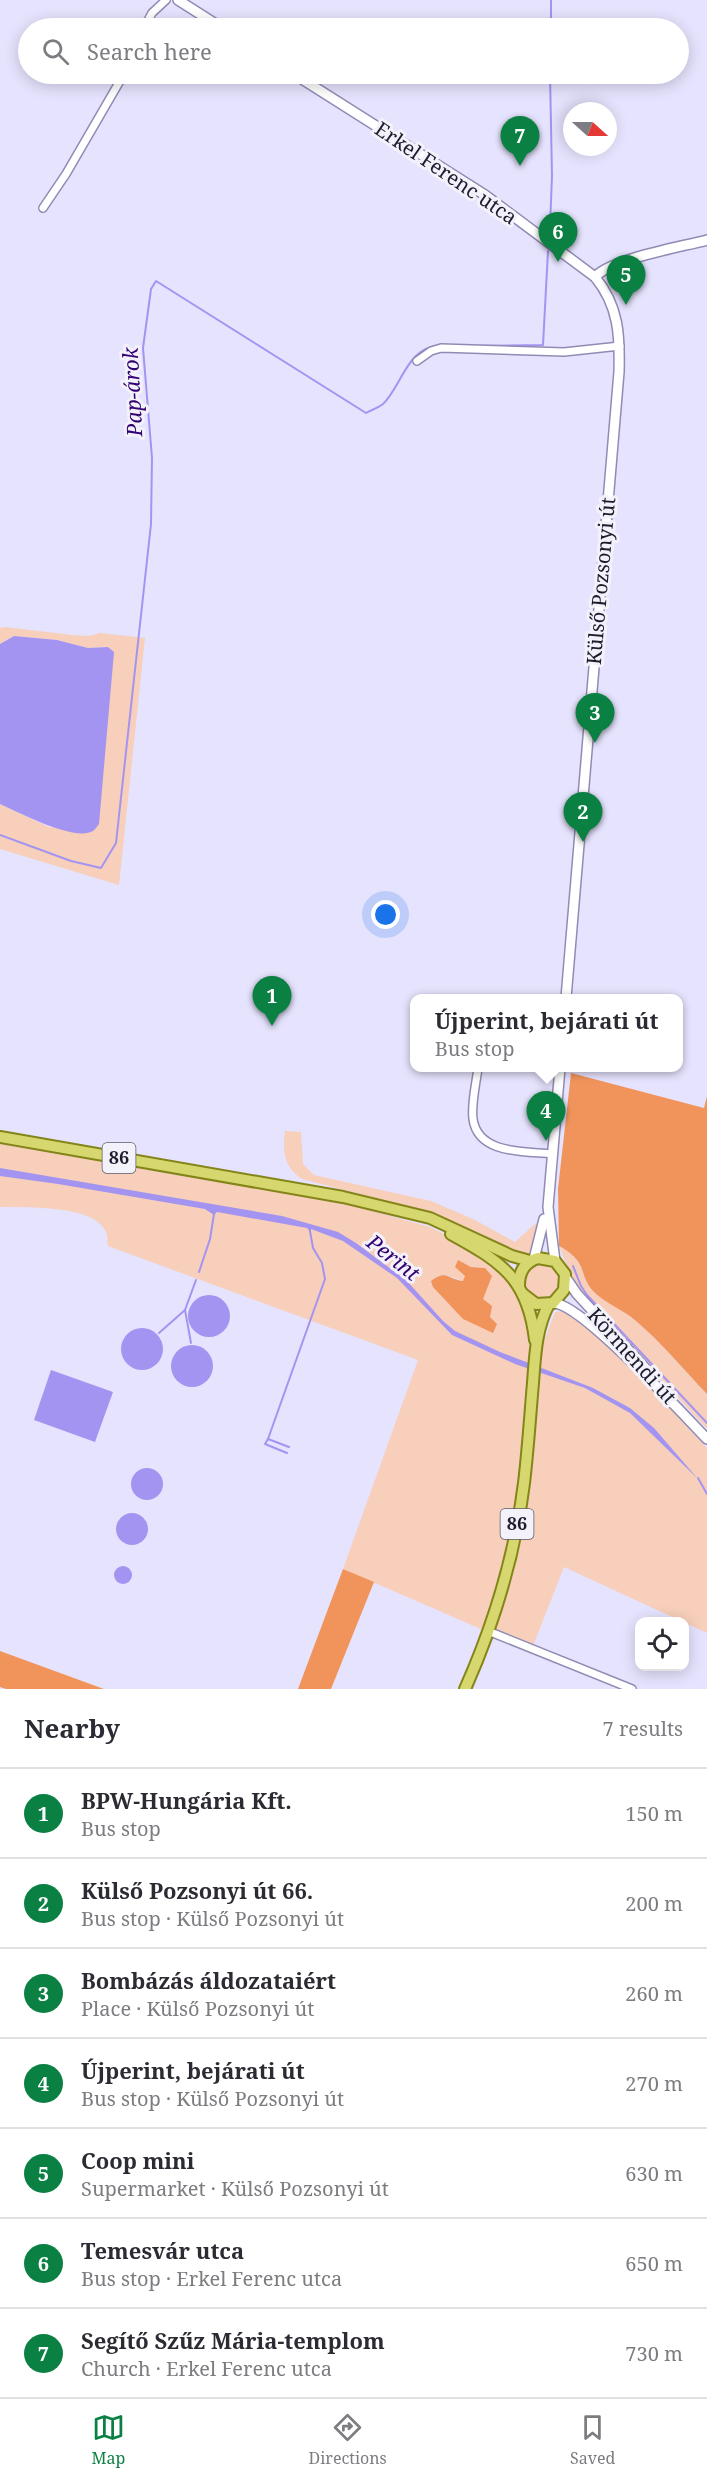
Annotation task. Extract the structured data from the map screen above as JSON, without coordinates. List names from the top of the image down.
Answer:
{
  "streets": {
    "main road": [
      "Erkel Ferenc utca",
      "Külső Pozsonyi út",
      "86",
      "Körmendi út"
    ]
  },
  "crossings": [
    ["Erkel Ferenc utca", "Külső Pozsonyi út"],
    ["86", "Körmendi út"]
  ],
  "water": ["Pap-árok", "Perint"],
  "north": "right",
  "page": {
    "search": "Search here",
    "pins": [
      "7",
      "6",
      "5",
      "3",
      "2",
      "1",
      "4"
    ],
    "popup": ["Újperint, bejárati út", "Bus stop"],
    "heading": ["Nearby", "7 results"],
    "list": [
      {
        "mark": "1",
        "name": "BPW-Hungária Kft.",
        "note": "Bus stop",
        "value": "150 m"
      },
      {
        "mark": "2",
        "name": "Külső Pozsonyi út 66.",
        "note": "Bus stop · Külső Pozsonyi út",
        "value": "200 m"
      },
      {
        "mark": "3",
        "name": "Bombázás áldozataiért",
        "note": "Place · Külső Pozsonyi út",
        "value": "260 m"
      },
      {
        "mark": "4",
        "name": "Újperint, bejárati út",
        "note": "Bus stop · Külső Pozsonyi út",
        "value": "270 m"
      },
      {
        "mark": "5",
        "name": "Coop mini",
        "note": "Supermarket · Külső Pozsonyi út",
        "value": "630 m"
      },
      {
        "mark": "6",
        "name": "Temesvár utca",
        "note": "Bus stop · Erkel Ferenc utca",
        "value": "650 m"
      },
      {
        "mark": "7",
        "name": "Segítő Szűz Mária-templom",
        "note": "Church · Erkel Ferenc utca",
        "value": "730 m"
      }
    ],
    "nav": ["Map", "Directions", "Saved"]
  }
}
